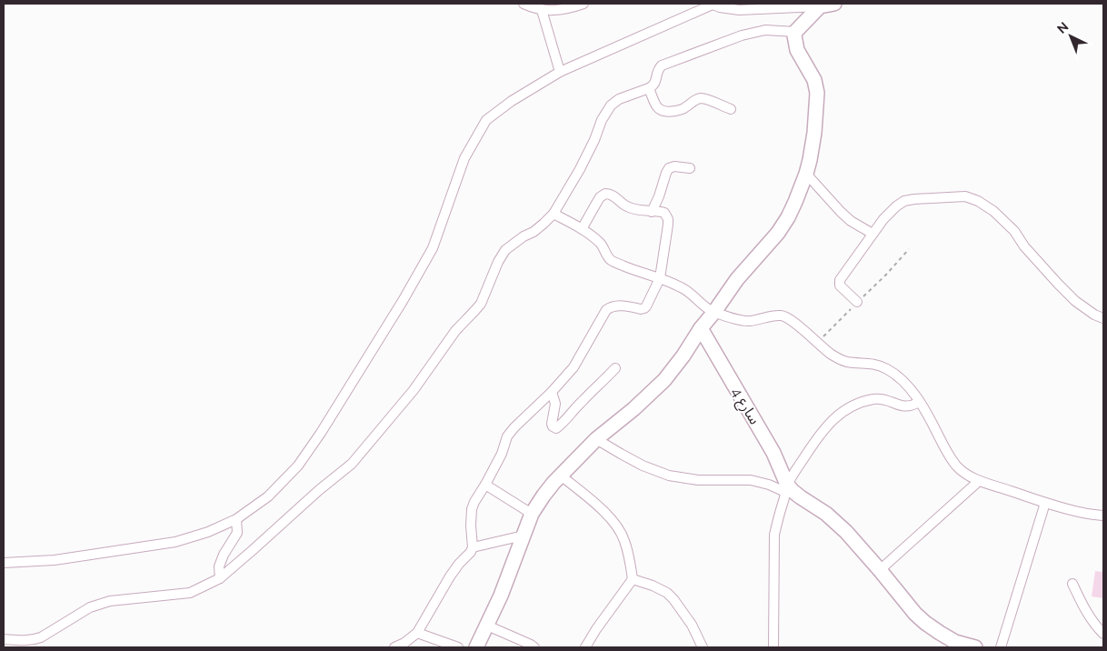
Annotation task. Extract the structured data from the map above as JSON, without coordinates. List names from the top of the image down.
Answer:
{
  "streets": {
    "main road": ["سارع 4"]
  },
  "north": "top left"
}
